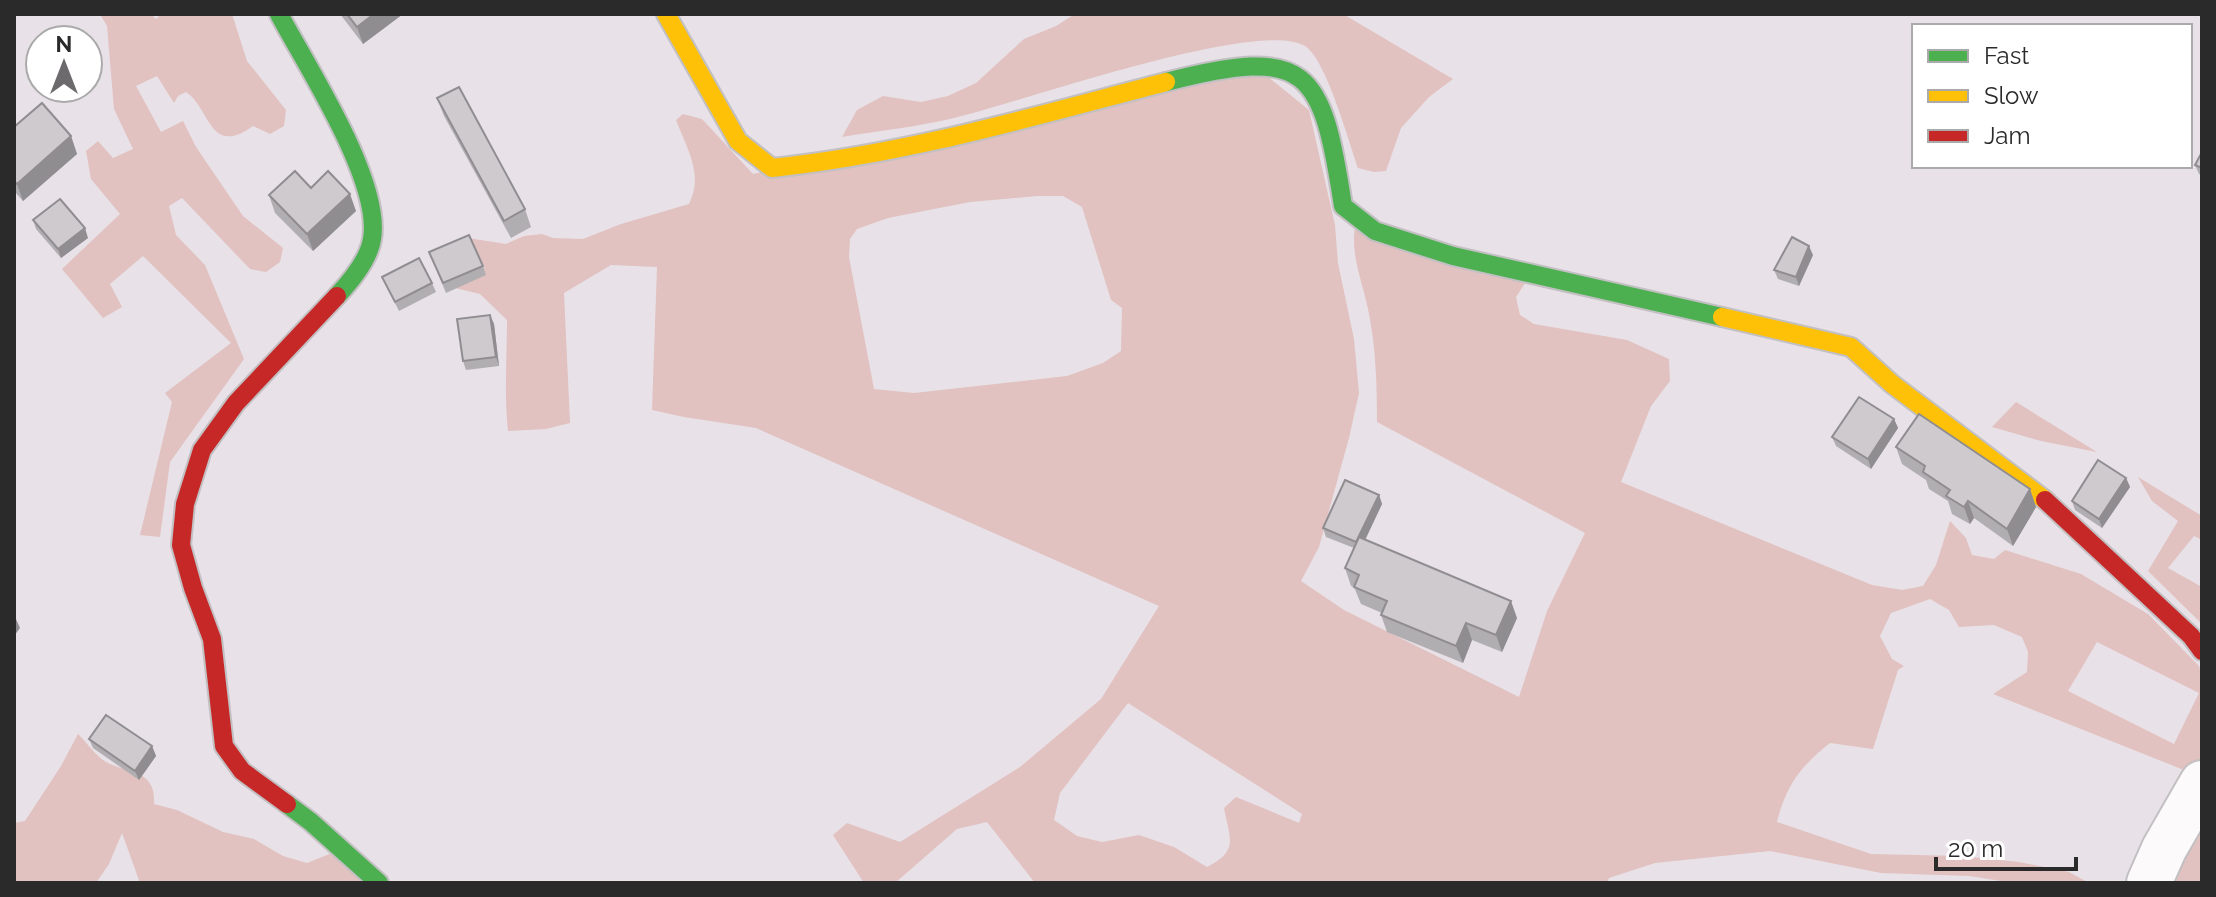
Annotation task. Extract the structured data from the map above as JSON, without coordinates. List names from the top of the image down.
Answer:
{
  "legend": ["Fast", "Slow", "Jam"],
  "scale_bar": "20 m",
  "north": "top"
}
